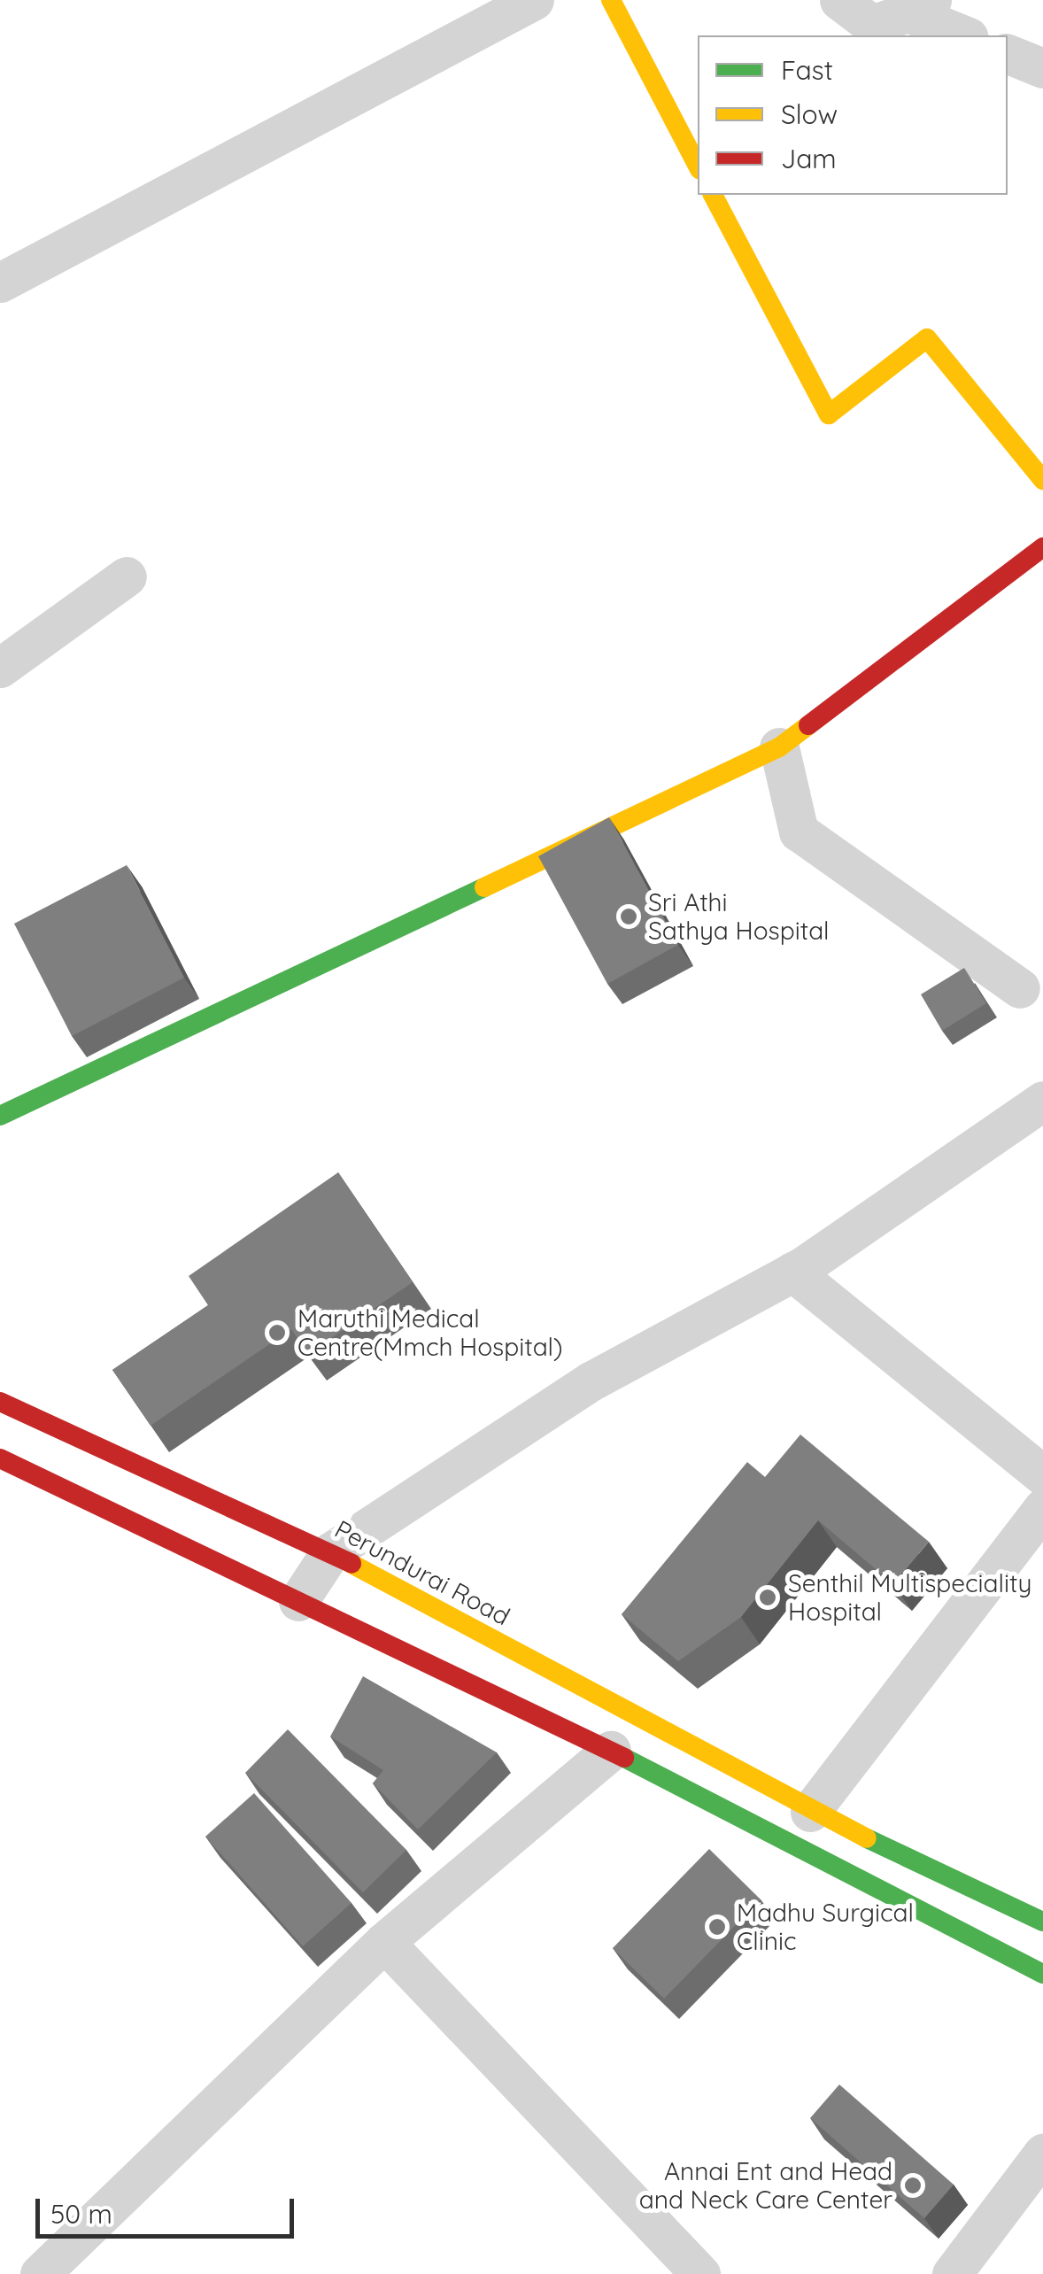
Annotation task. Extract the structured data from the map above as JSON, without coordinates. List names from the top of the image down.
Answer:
{
  "streets": {
    "main road": ["Perundurai Road"]
  },
  "places": [
    "Sri Athi Sathya Hospital",
    "Maruthi Medical Centre(Mmch Hospital)",
    "Senthil Multispeciality Hospital",
    "Madhu Surgical Clinic",
    "Annai Ent and Head and Neck Care Center"
  ],
  "legend": ["Fast", "Slow", "Jam"],
  "scale_bar": "50 m"
}
